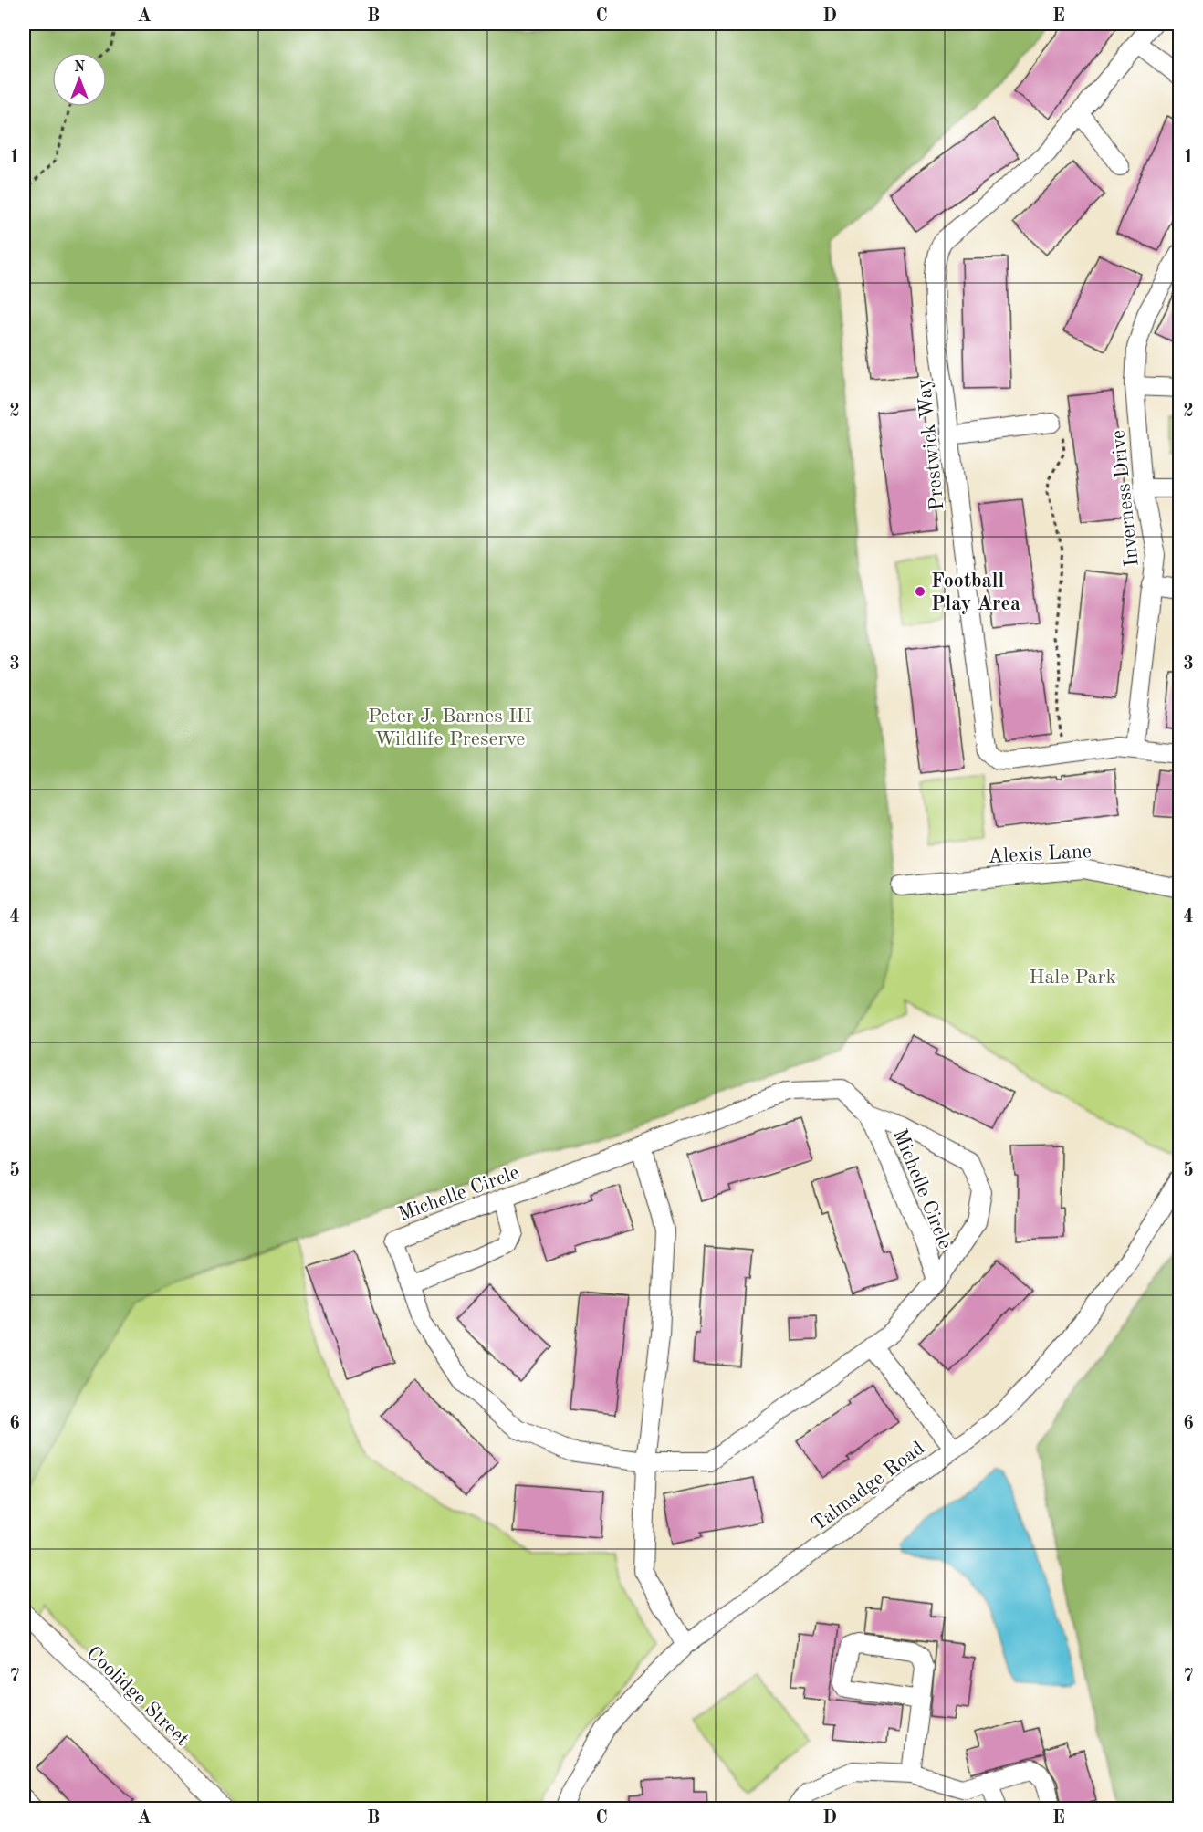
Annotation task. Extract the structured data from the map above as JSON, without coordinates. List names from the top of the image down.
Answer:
{
  "streets": {
    "street": [
      "Prestwick Way",
      "Inverness Drive",
      "Alexis Lane",
      "Michelle Circle",
      "Talmadge Road",
      "Coolidge Street"
    ]
  },
  "crossings": [
    ["Prestwick Way", "Inverness Drive"]
  ],
  "parks": ["Peter J. Barnes III Wildlife Preserve", "Hale Park"],
  "places": ["Football Play Area"],
  "north": "top",
  "grid": {
    "columns": [
      "A",
      "B",
      "C",
      "D",
      "E"
    ],
    "rows": [
      "1",
      "2",
      "3",
      "4",
      "5",
      "6",
      "7"
    ]
  }
}
